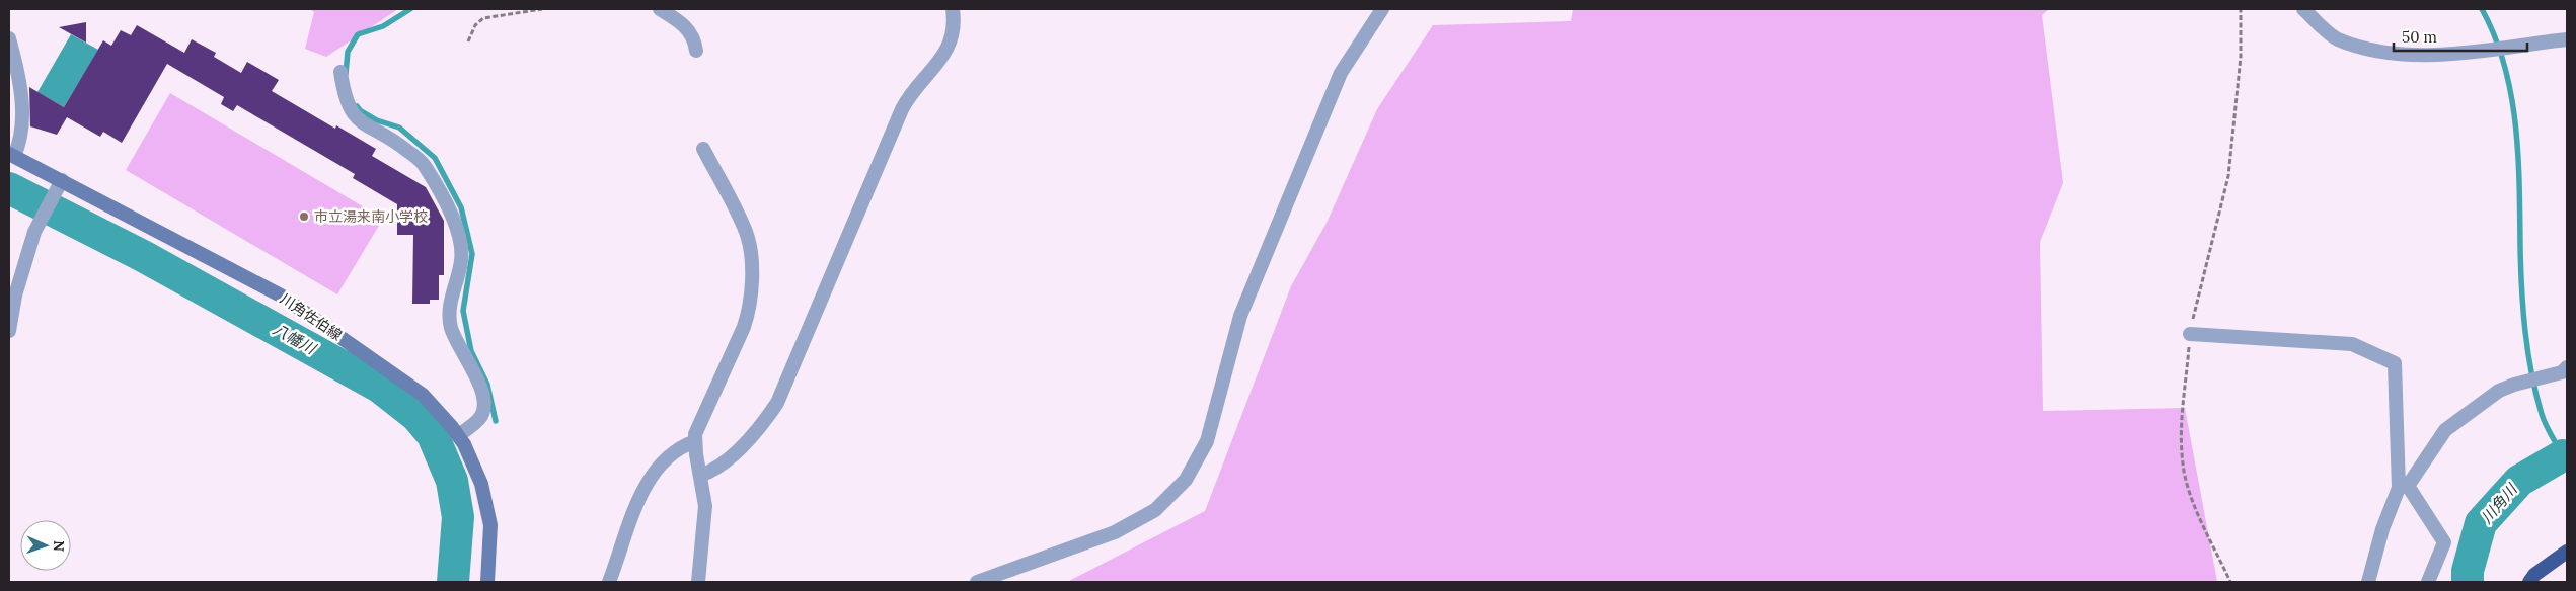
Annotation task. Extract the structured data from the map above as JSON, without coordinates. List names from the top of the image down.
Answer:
{
  "streets": {
    "main road": ["川角佐伯線"]
  },
  "water": ["八幡川", "川角川"],
  "places": ["市立湯来南小学校"],
  "scale_bar": "50 m",
  "north": "right"
}
